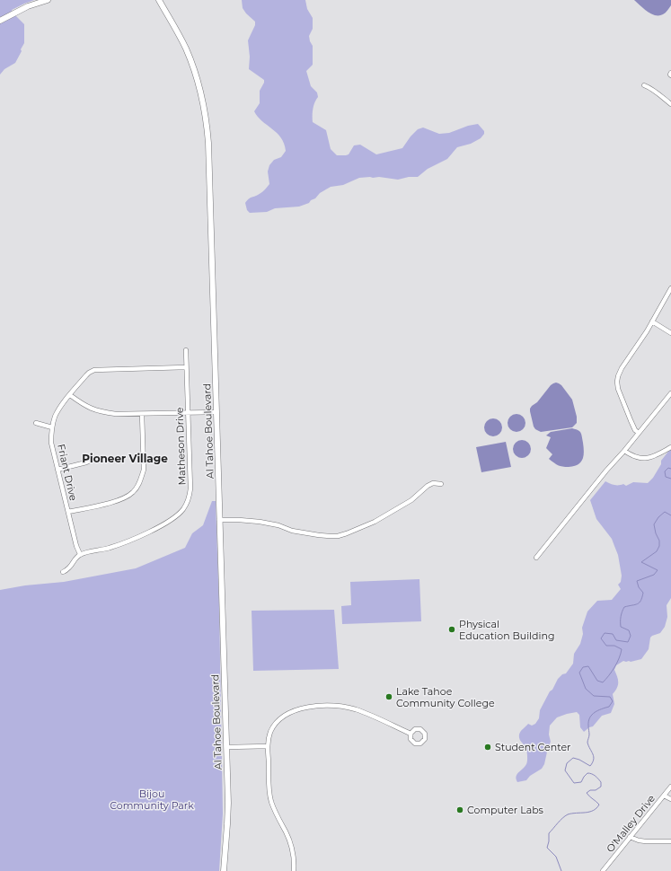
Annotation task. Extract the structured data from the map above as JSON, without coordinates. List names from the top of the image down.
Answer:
{
  "streets": {
    "main road": ["Al Tahoe Boulevard"],
    "street": ["Matheson Drive", "Friant Drive", "O'Malley Drive"]
  },
  "crossings": [
    ["Matheson Drive", "Friant Drive"]
  ],
  "districts": ["Pioneer Village"],
  "parks": ["Bijou Community Park"],
  "places": [
    "Physical Education Building",
    "Lake Tahoe Community College",
    "Student Center",
    "Computer Labs"
  ]
}
